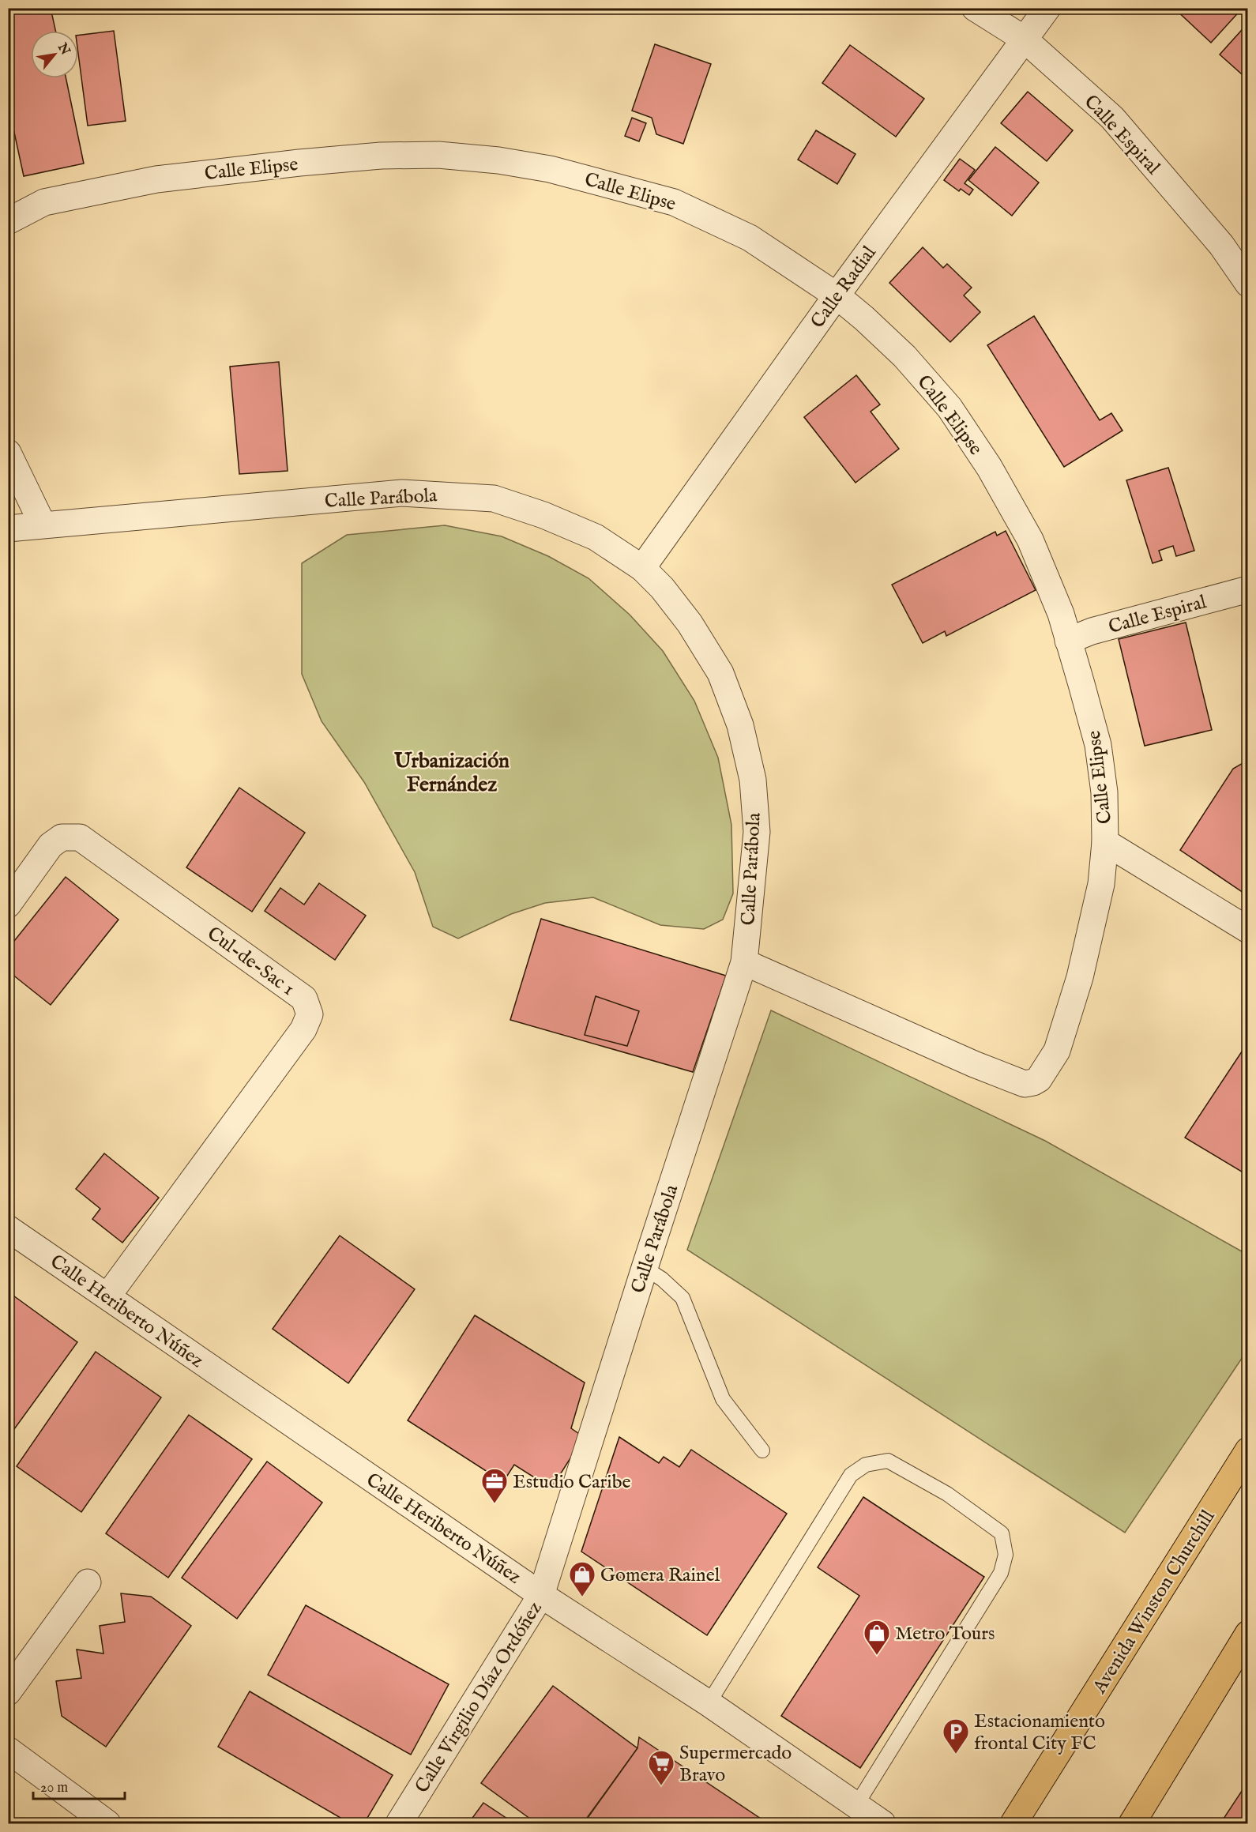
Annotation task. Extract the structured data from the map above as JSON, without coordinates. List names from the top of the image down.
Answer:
{
  "streets": {
    "main road": ["Avenida Winston Churchill"],
    "street": [
      "Calle Espiral",
      "Calle Elipse",
      "Calle Radial",
      "Calle Parábola",
      "Cul-de-Sac 1",
      "Calle Heriberto Núñez",
      "Calle Virgilio Díaz Ordóñez"
    ]
  },
  "crossings": [
    ["Calle Espiral", "Calle Elipse"],
    ["Calle Espiral", "Calle Radial"],
    ["Calle Elipse", "Calle Radial"],
    ["Calle Elipse", "Calle Parábola"],
    ["Calle Radial", "Calle Parábola"],
    ["Calle Parábola", "Calle Heriberto Núñez"],
    ["Calle Parábola", "Calle Virgilio Díaz Ordóñez"],
    ["Cul-de-Sac 1", "Calle Heriberto Núñez"],
    ["Calle Heriberto Núñez", "Calle Virgilio Díaz Ordóñez"]
  ],
  "districts": ["Urbanización Fernández"],
  "places": {
    "office": ["Estudio Caribe"],
    "shop": ["Gomera Rainel", "Metro Tours"],
    "parking": ["Estacionamiento frontal City FC"],
    "supermarket": ["Supermercado Bravo"]
  },
  "scale_bar": "20 m",
  "north": "top right"
}
